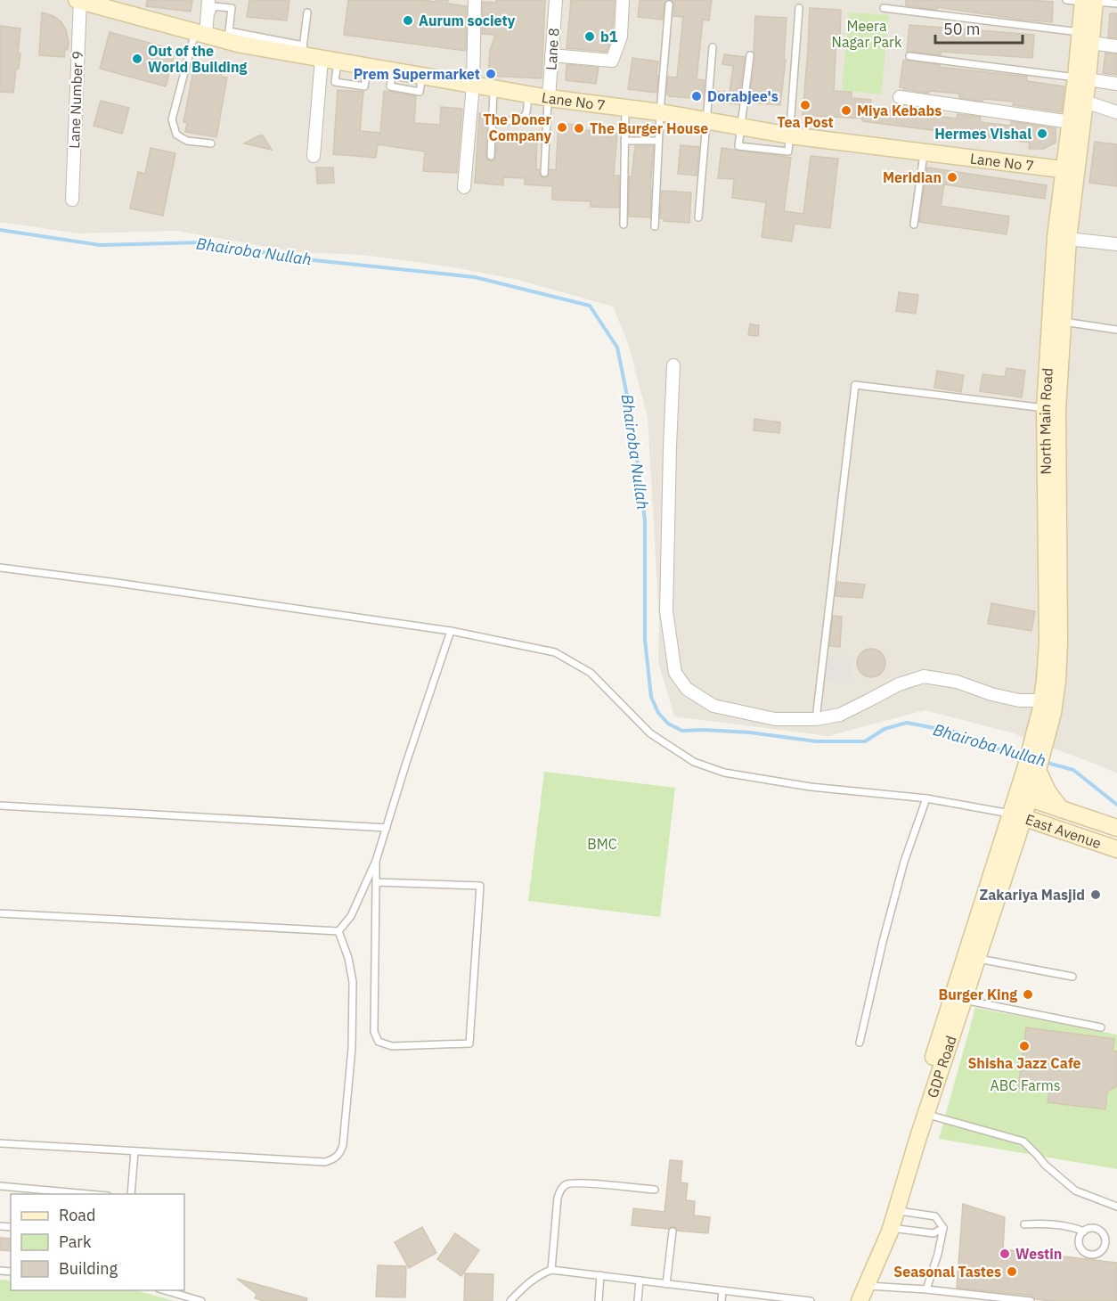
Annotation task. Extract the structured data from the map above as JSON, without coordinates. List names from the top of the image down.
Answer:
{
  "streets": {
    "main road": [
      "Lane No 7",
      "North Main Road",
      "East Avenue",
      "GDP Road"
    ],
    "street": ["Lane 8", "Lane Number 9"]
  },
  "crossings": [
    ["Lane 8", "Lane No 7"],
    ["Lane Number 9", "Lane No 7"],
    ["Lane No 7", "North Main Road"],
    ["North Main Road", "East Avenue"],
    ["North Main Road", "GDP Road"],
    ["East Avenue", "GDP Road"]
  ],
  "water": ["Bhairoba Nullah"],
  "parks": ["Meera Nagar Park", "BMC", "ABC Farms"],
  "places": [
    "Aurum society",
    "b1",
    "Out of the World Building",
    "Prem Supermarket",
    "Dorabjee's",
    "Tea Post",
    "Miya Kebabs",
    "The Doner Company",
    "The Burger House",
    "Hermes Vishal",
    "Meridian",
    "Zakariya Masjid",
    "Burger King",
    "Shisha Jazz Cafe",
    "Westin",
    "Seasonal Tastes"
  ],
  "legend": ["Road", "Park", "Building"],
  "scale_bar": "50 m"
}
